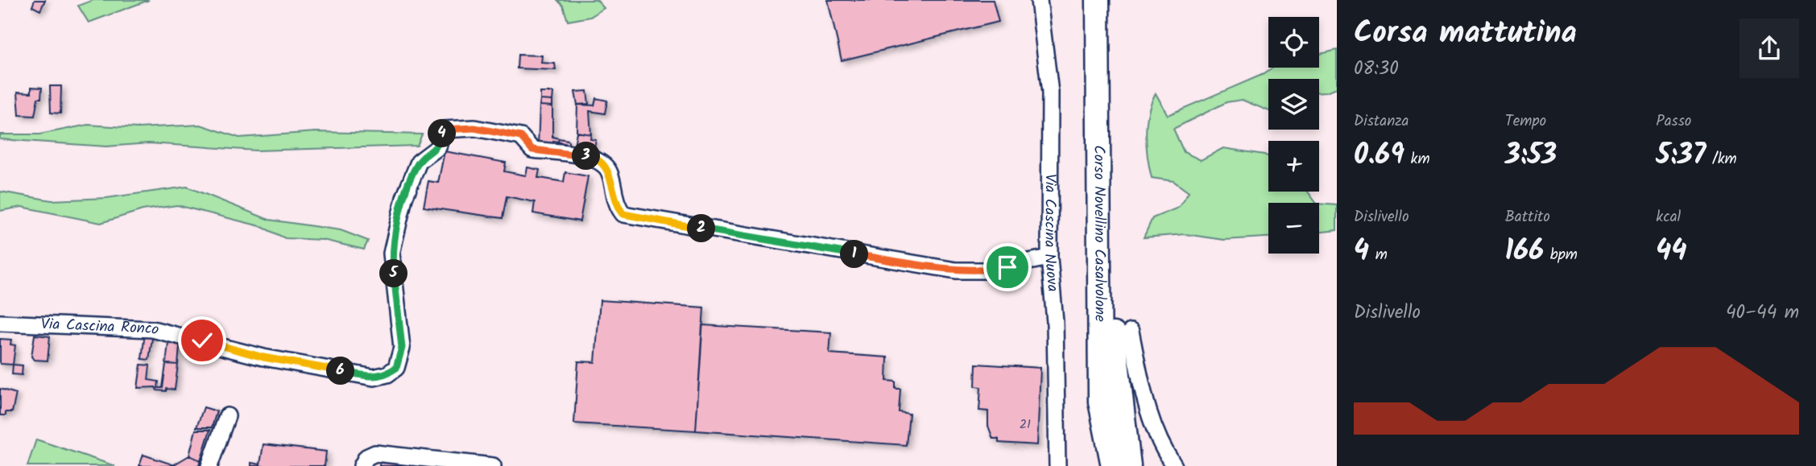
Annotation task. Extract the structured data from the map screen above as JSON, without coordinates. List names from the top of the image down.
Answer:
{
  "streets": {
    "highway": ["Corso Novellino Casalvolone"],
    "street": ["Via Cascina Nuova", "Via Cascina Ronco"]
  },
  "crossings": [
    ["Via Cascina Nuova", "Via Cascina Ronco"]
  ],
  "house_numbers": ["21"],
  "page": {
    "heading": ["Corsa mattutina", "08:30"],
    "map_buttons": ["+", "−"],
    "stats": [
      ["Distanza", "0.69 km"],
      ["Tempo", "3:53"],
      ["Passo", "5:37 /km"],
      ["Dislivello", "4 m"],
      ["Battito", "166 bpm"],
      ["kcal", "44"]
    ],
    "pins": [
      "4",
      "3",
      "2",
      "1",
      "5",
      "6"
    ],
    "chart": ["Dislivello", "40–44 m"]
  }
}
